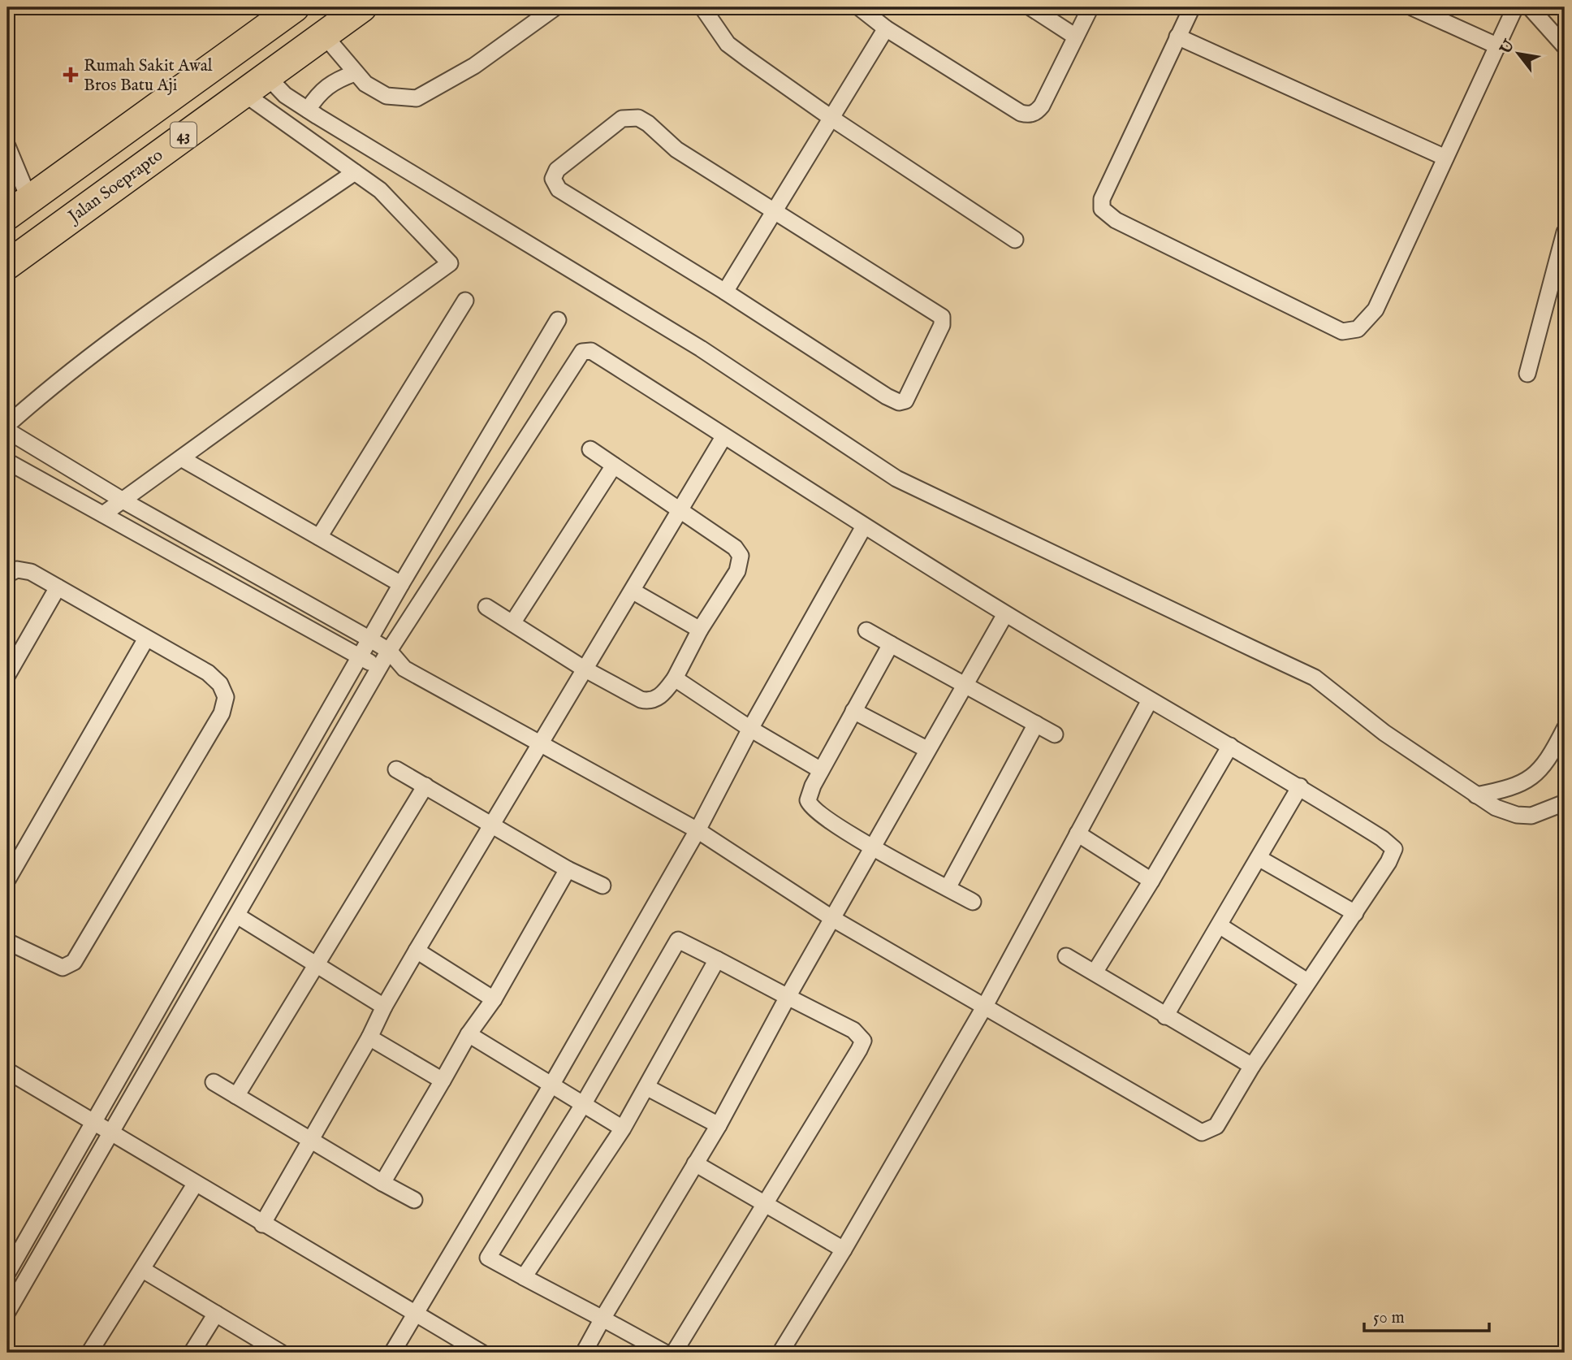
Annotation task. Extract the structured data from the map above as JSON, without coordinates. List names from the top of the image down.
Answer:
{
  "streets": {
    "highway": ["43", "Jalan Soeprapto"]
  },
  "places": {
    "health": ["Rumah Sakit Awal Bros Batu Aji"]
  },
  "scale_bar": "50 m",
  "north": "top left"
}
